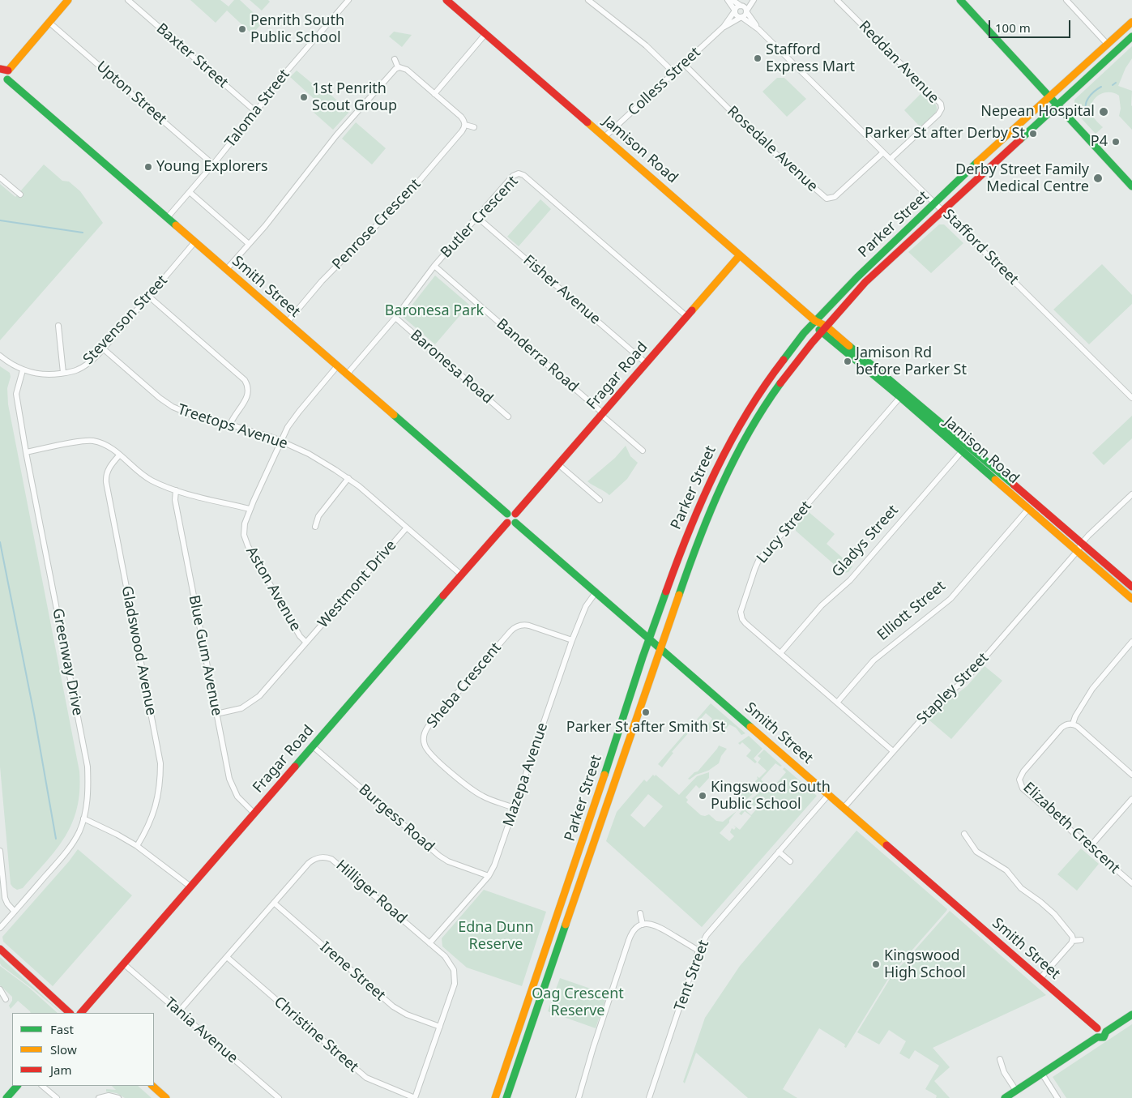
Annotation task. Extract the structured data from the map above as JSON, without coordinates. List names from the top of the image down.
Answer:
{
  "streets": {
    "main road": [
      "Jamison Road",
      "Parker Street",
      "Smith Street",
      "Fragar Road",
      "Gladys Street",
      "Elliott Street"
    ],
    "street": [
      "Baxter Street",
      "Reddan Avenue",
      "Colless Street",
      "Upton Street",
      "Taloma Street",
      "Rosedale Avenue",
      "Butler Crescent",
      "Penrose Crescent",
      "Stafford Street",
      "Fisher Avenue",
      "Stevenson Street",
      "Banderra Road",
      "Baronesa Road",
      "Treetops Avenue",
      "Lucy Street",
      "Westmont Drive",
      "Aston Avenue",
      "Gladswood Avenue",
      "Blue Gum Avenue",
      "Greenway Drive",
      "Sheba Crescent",
      "Stapley Street",
      "Mazepa Avenue",
      "Burgess Road",
      "Elizabeth Crescent",
      "Hilliger Road",
      "Irene Street",
      "Tent Street",
      "Tania Avenue",
      "Christine Street"
    ]
  },
  "crossings": [
    ["Baxter Street", "Taloma Street"],
    ["Reddan Avenue", "Stafford Street"],
    ["Colless Street", "Rosedale Avenue"],
    ["Colless Street", "Jamison Road"],
    ["Colless Street", "Stafford Street"],
    ["Upton Street", "Taloma Street"],
    ["Taloma Street", "Smith Street"],
    ["Rosedale Avenue", "Stafford Street"],
    ["Jamison Road", "Parker Street"],
    ["Jamison Road", "Fragar Road"],
    ["Jamison Road", "Lucy Street"],
    ["Jamison Road", "Gladys Street"],
    ["Jamison Road", "Elliott Street"],
    ["Jamison Road", "Stapley Street"],
    ["Butler Crescent", "Smith Street"],
    ["Butler Crescent", "Fisher Avenue"],
    ["Butler Crescent", "Banderra Road"],
    ["Butler Crescent", "Baronesa Road"],
    ["Butler Crescent", "Fragar Road"],
    ["Penrose Crescent", "Smith Street"],
    ["Parker Street", "Stafford Street"],
    ["Parker Street", "Smith Street"],
    ["Smith Street", "Stevenson Street"],
    ["Smith Street", "Fragar Road"],
    ["Smith Street", "Aston Avenue"],
    ["Smith Street", "Stapley Street"],
    ["Smith Street", "Mazepa Avenue"],
    ["Smith Street", "Tent Street"],
    ["Fisher Avenue", "Fragar Road"],
    ["Stevenson Street", "Treetops Avenue"],
    ["Stevenson Street", "Greenway Drive"],
    ["Banderra Road", "Fragar Road"],
    ["Fragar Road", "Treetops Avenue"],
    ["Fragar Road", "Blue Gum Avenue"],
    ["Fragar Road", "Burgess Road"],
    ["Fragar Road", "Tania Avenue"],
    ["Treetops Avenue", "Westmont Drive"],
    ["Treetops Avenue", "Aston Avenue"],
    ["Lucy Street", "Gladys Street"],
    ["Lucy Street", "Elliott Street"],
    ["Lucy Street", "Stapley Street"],
    ["Westmont Drive", "Aston Avenue"],
    ["Westmont Drive", "Blue Gum Avenue"],
    ["Sheba Crescent", "Mazepa Avenue"],
    ["Mazepa Avenue", "Burgess Road"],
    ["Mazepa Avenue", "Hilliger Road"],
    ["Hilliger Road", "Irene Street"],
    ["Hilliger Road", "Tania Avenue"],
    ["Hilliger Road", "Christine Street"]
  ],
  "parks": ["Baronesa Park", "Edna Dunn Reserve", "Oag Crescent Reserve"],
  "places": [
    "Penrith South Public School",
    "Stafford Express Mart",
    "1st Penrith Scout Group",
    "Nepean Hospital",
    "Parker St after Derby St",
    "P4",
    "Young Explorers",
    "Derby Street Family Medical Centre",
    "Jamison Rd before Parker St",
    "Parker St after Smith St",
    "Kingswood South Public School",
    "Kingswood High School"
  ],
  "legend": ["Fast", "Slow", "Jam"],
  "scale_bar": "100 m"
}
